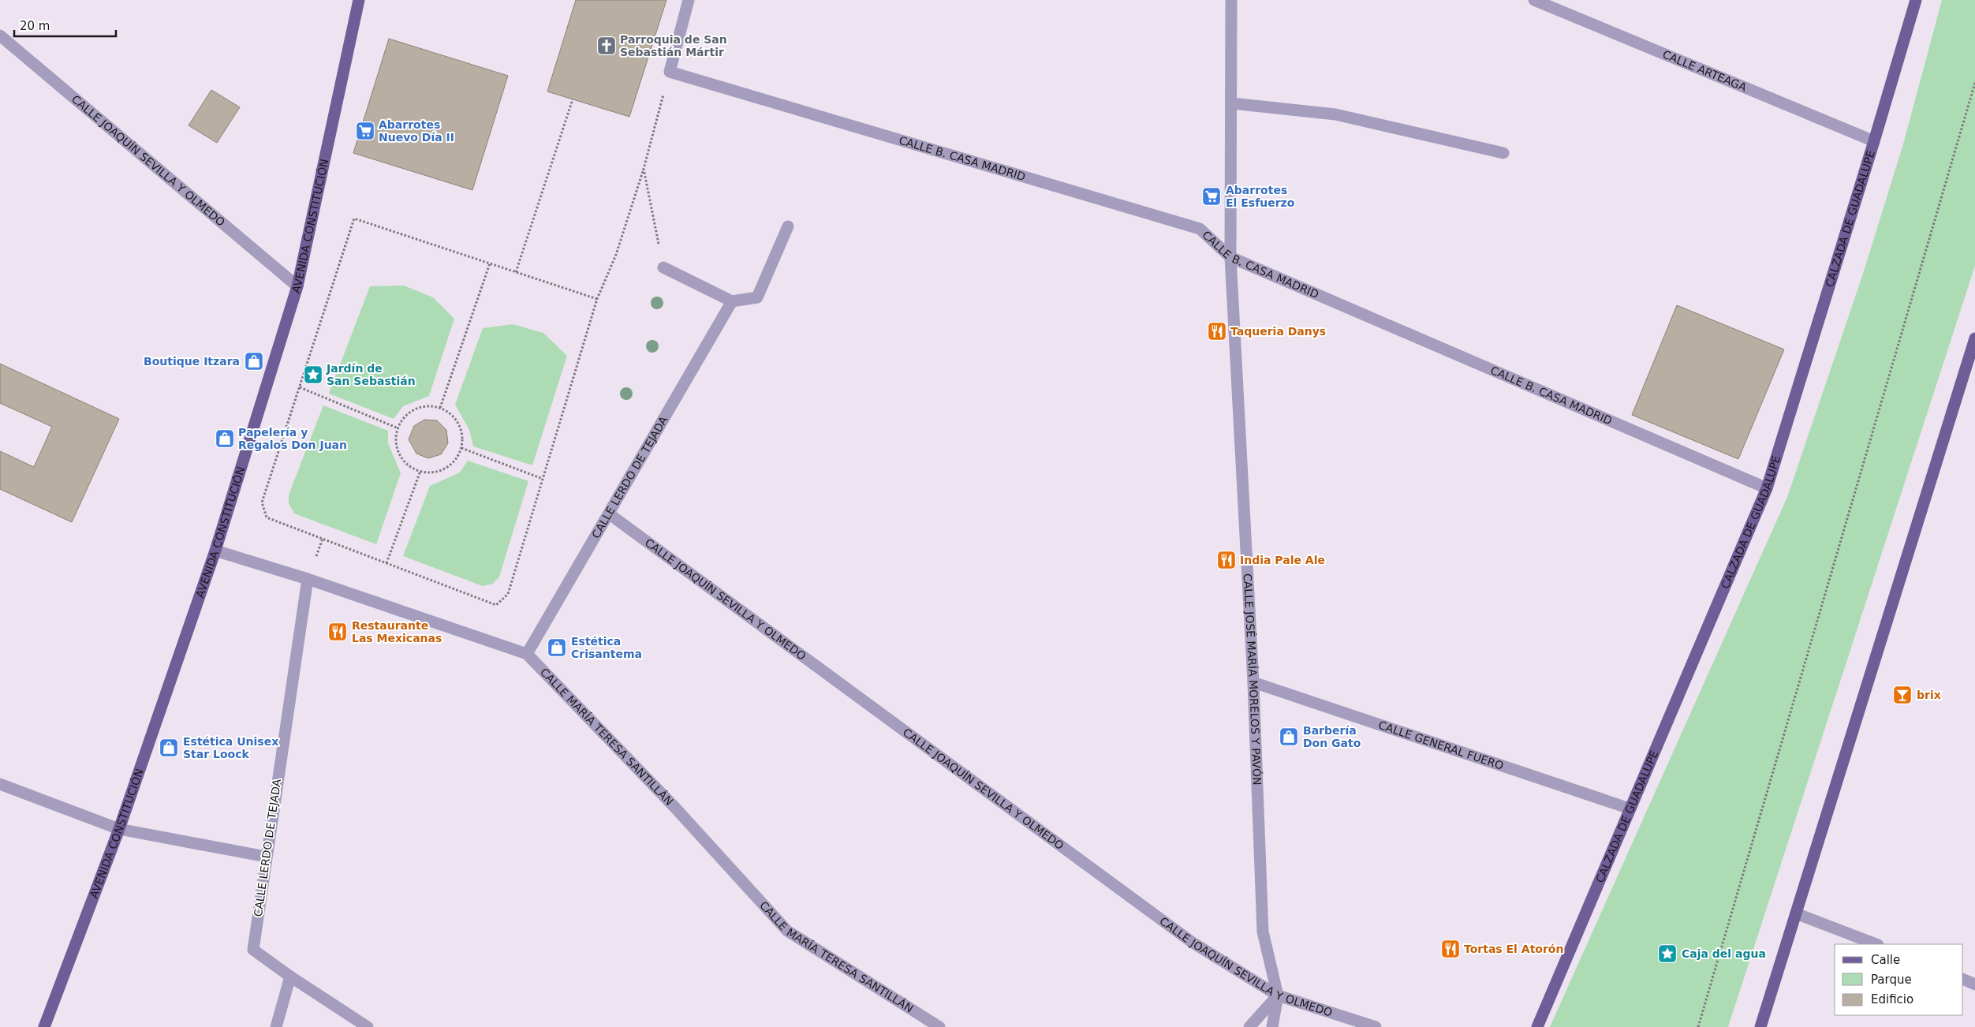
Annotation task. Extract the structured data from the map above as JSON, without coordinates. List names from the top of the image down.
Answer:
{
  "streets": {
    "main road": ["CALZADA DE GUADALUPE", "AVENIDA CONSTITUCIÓN"],
    "street": [
      "CALLE ARTEAGA",
      "CALLE B. CASA MADRID",
      "CALLE JOAQUÍN SEVILLA Y OLMEDO",
      "CALLE LERDO DE TEJADA",
      "CALLE JOSÉ MARÍA MORELOS Y PAVÓN",
      "CALLE MARÍA TERESA SANTILLÁN",
      "CALLE GENERAL FUERO"
    ]
  },
  "crossings": [
    ["CALLE ARTEAGA", "CALZADA DE GUADALUPE"],
    ["CALLE B. CASA MADRID", "CALZADA DE GUADALUPE"],
    ["CALLE B. CASA MADRID", "CALLE JOSÉ MARÍA MORELOS Y PAVÓN"],
    ["CALLE JOAQUÍN SEVILLA Y OLMEDO", "AVENIDA CONSTITUCIÓN"],
    ["CALLE JOAQUÍN SEVILLA Y OLMEDO", "CALLE LERDO DE TEJADA"],
    ["CALLE JOAQUÍN SEVILLA Y OLMEDO", "CALLE JOSÉ MARÍA MORELOS Y PAVÓN"],
    ["CALZADA DE GUADALUPE", "CALLE GENERAL FUERO"],
    ["AVENIDA CONSTITUCIÓN", "CALLE MARÍA TERESA SANTILLÁN"],
    ["CALLE LERDO DE TEJADA", "CALLE MARÍA TERESA SANTILLÁN"],
    ["CALLE JOSÉ MARÍA MORELOS Y PAVÓN", "CALLE GENERAL FUERO"]
  ],
  "places": {
    "church": ["Parroquia de San Sebastián Mártir"],
    "supermarket": ["Abarrotes Nuevo Día II", "Abarrotes El Esfuerzo"],
    "restaurant": [
      "Taqueria Danys",
      "India Pale Ale",
      "Restaurante Las Mexicanas",
      "Tortas El Atorón"
    ],
    "shop": [
      "Boutique Itzara",
      "Papelería y Regalos Don Juan",
      "Estética Crisantema",
      "Barbería Don Gato",
      "Estética Unisex Star Loock"
    ],
    "place": ["Jardín de San Sebastián", "Caja del agua"],
    "bar": ["brix"]
  },
  "legend": ["Calle", "Parque", "Edificio"],
  "scale_bar": "20 m"
}
